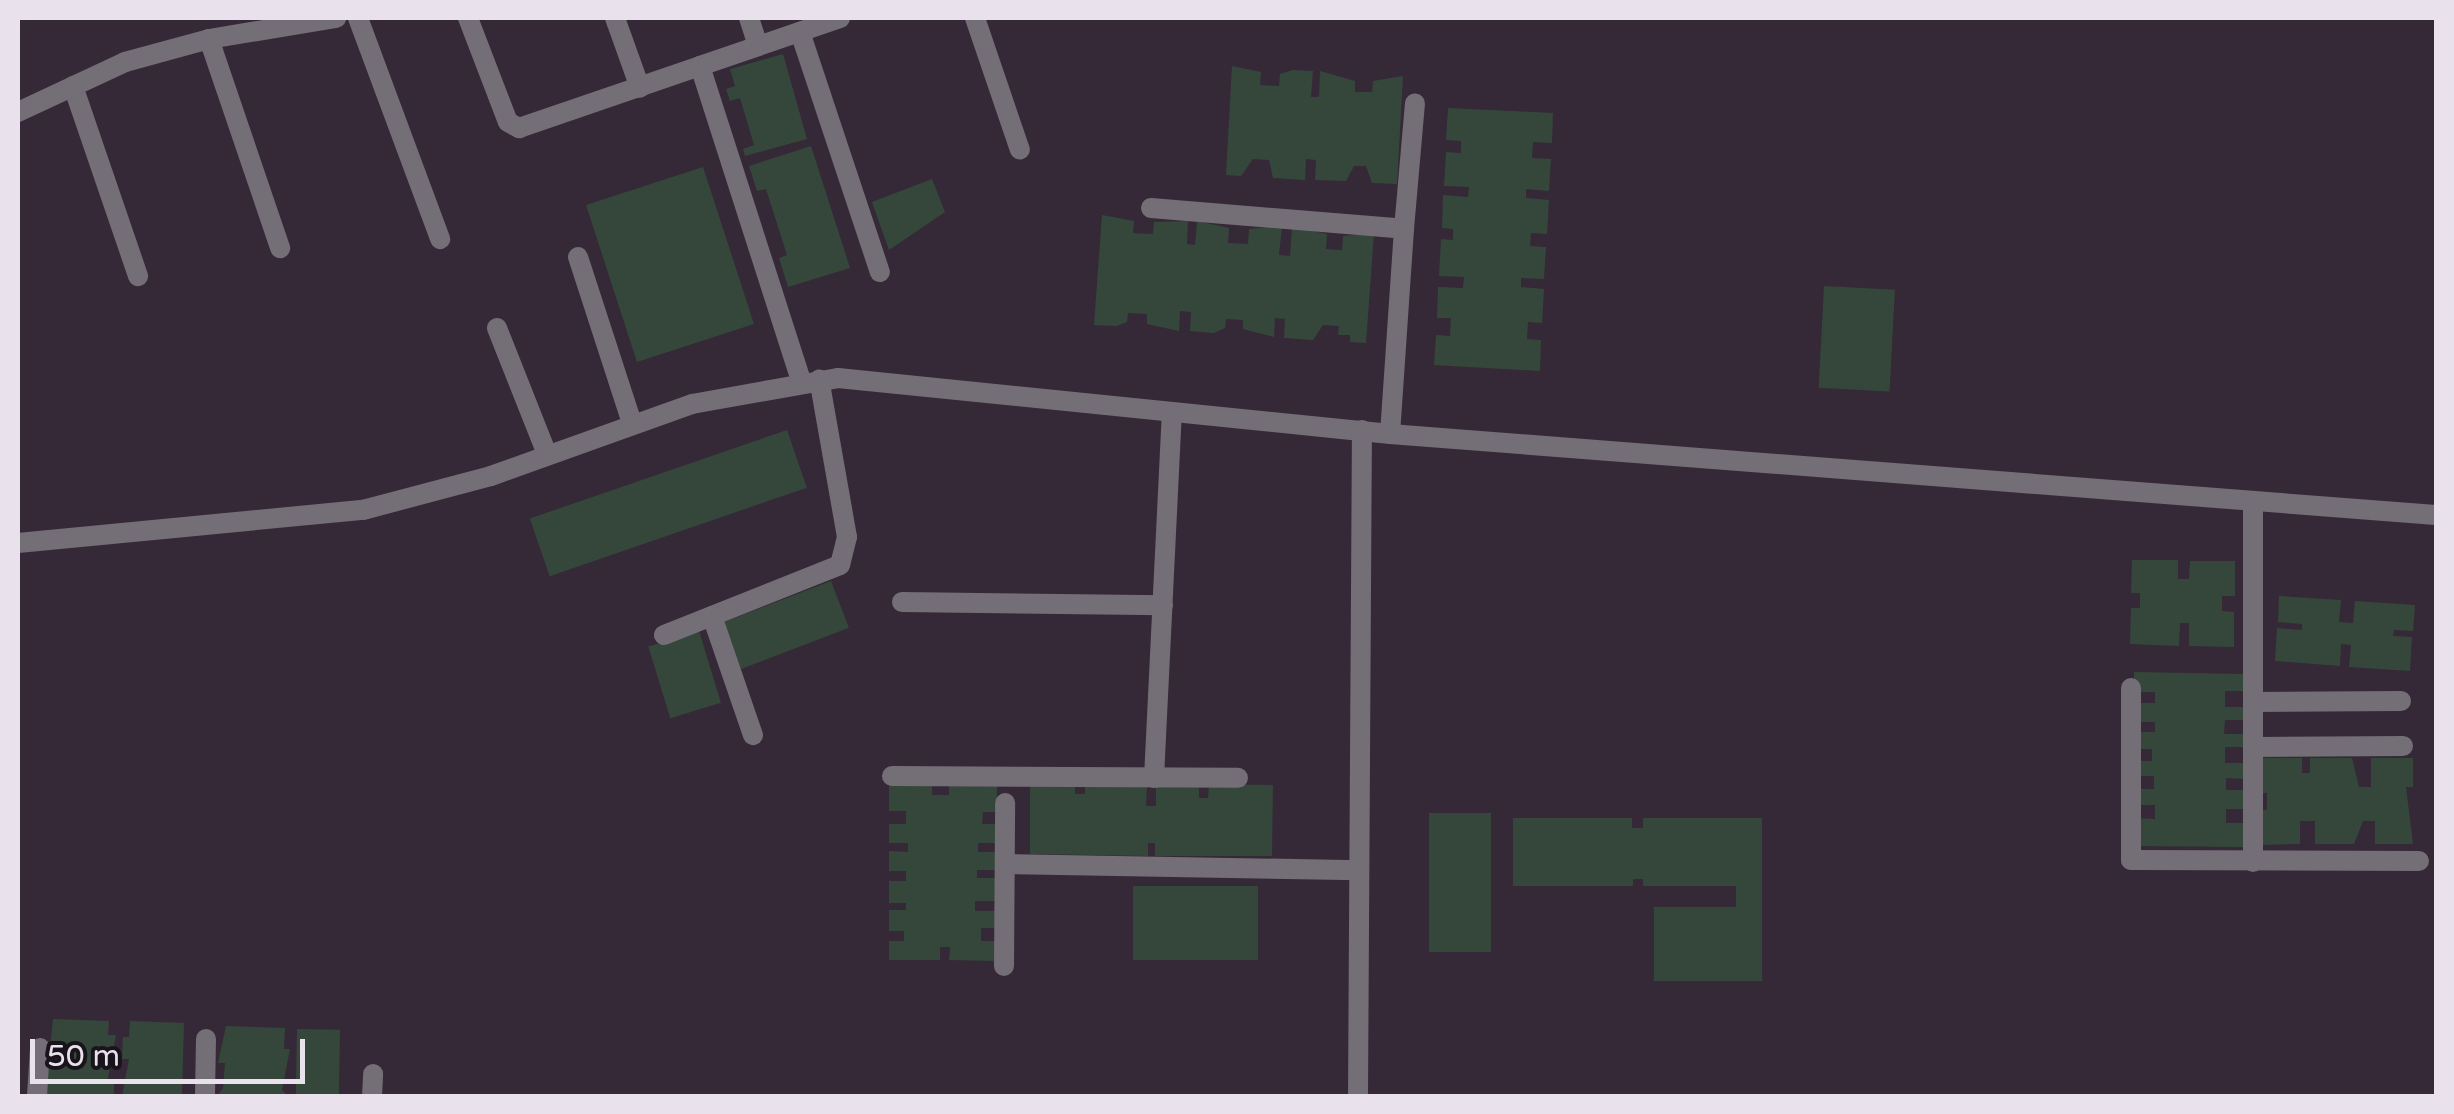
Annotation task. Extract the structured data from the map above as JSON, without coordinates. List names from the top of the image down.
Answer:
{
  "scale_bar": "50 m"
}
